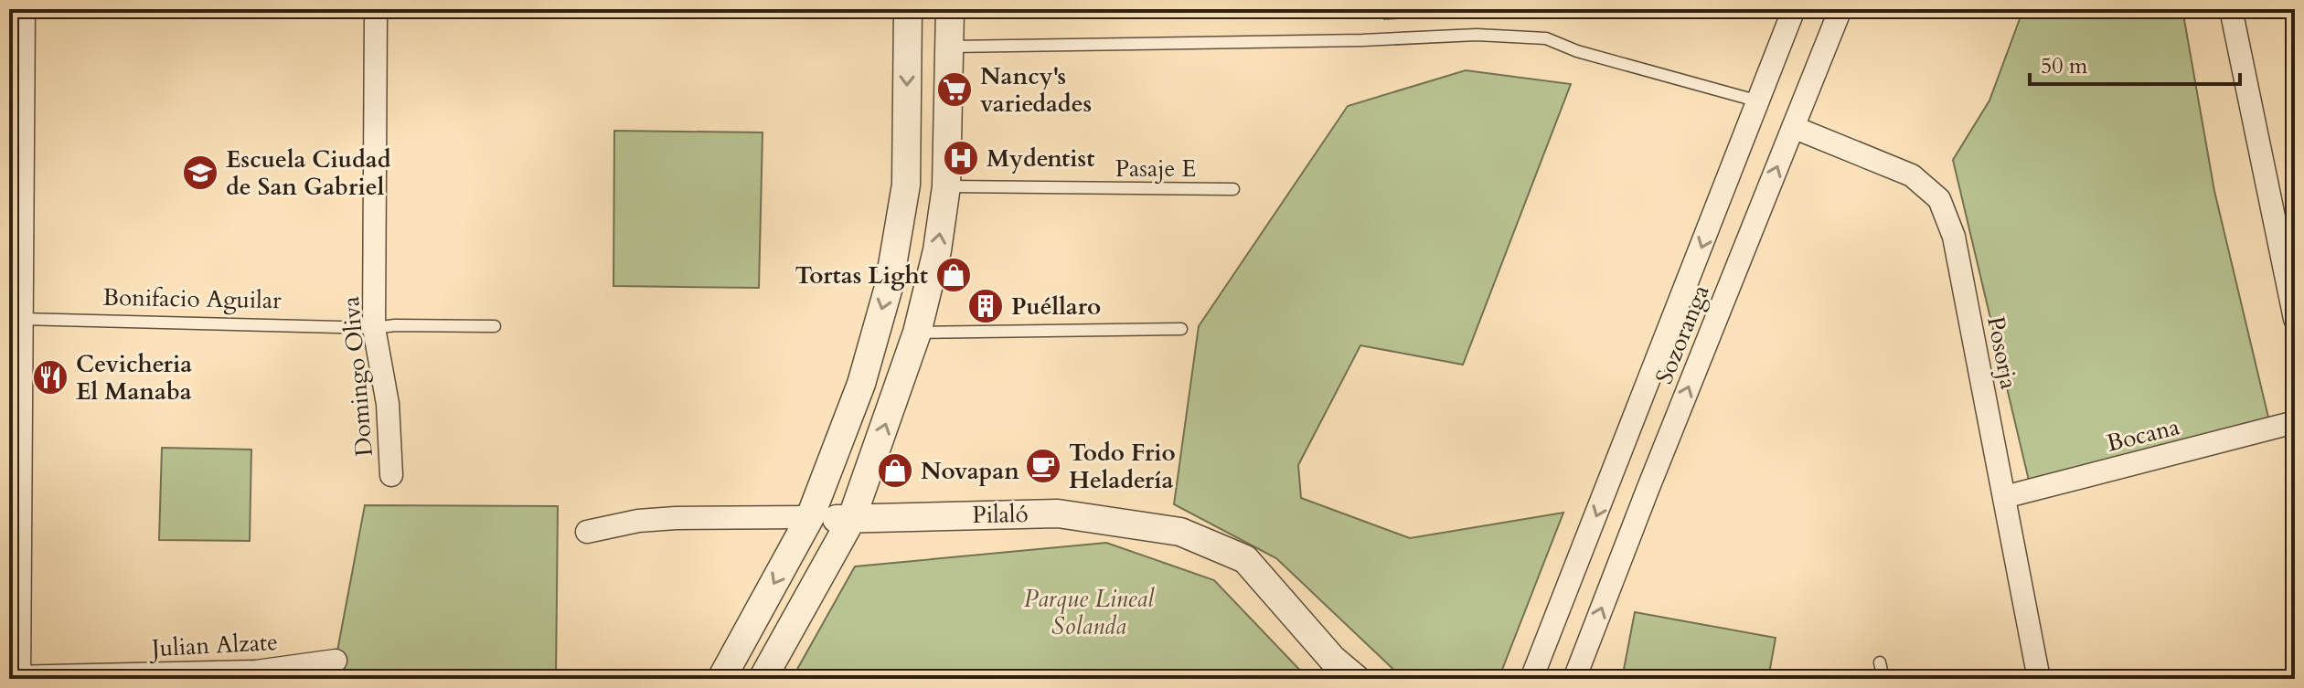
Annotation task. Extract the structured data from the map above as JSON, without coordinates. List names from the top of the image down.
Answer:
{
  "streets": {
    "street": [
      "Sozoranga",
      "Posorja",
      "Domingo Oliva",
      "Bocana",
      "Pilaló",
      "Julian Alzate"
    ],
    "lane": ["Pasaje E", "Bonifacio Aguilar"]
  },
  "crossings": [
    ["Bonifacio Aguilar", "Domingo Oliva"],
    ["Sozoranga", "Posorja"],
    ["Posorja", "Bocana"]
  ],
  "parks": ["Parque Lineal Solanda"],
  "places": {
    "supermarket": ["Nancy's variedades"],
    "hospital": ["Mydentist"],
    "school or university": ["Escuela Ciudad de San Gabriel"],
    "shop": ["Tortas Light", "Novapan"],
    "building": ["Puéllaro"],
    "restaurant": ["Cevicheria El Manaba"],
    "cafe": ["Todo Frio Heladería"]
  },
  "scale_bar": "50 m"
}
